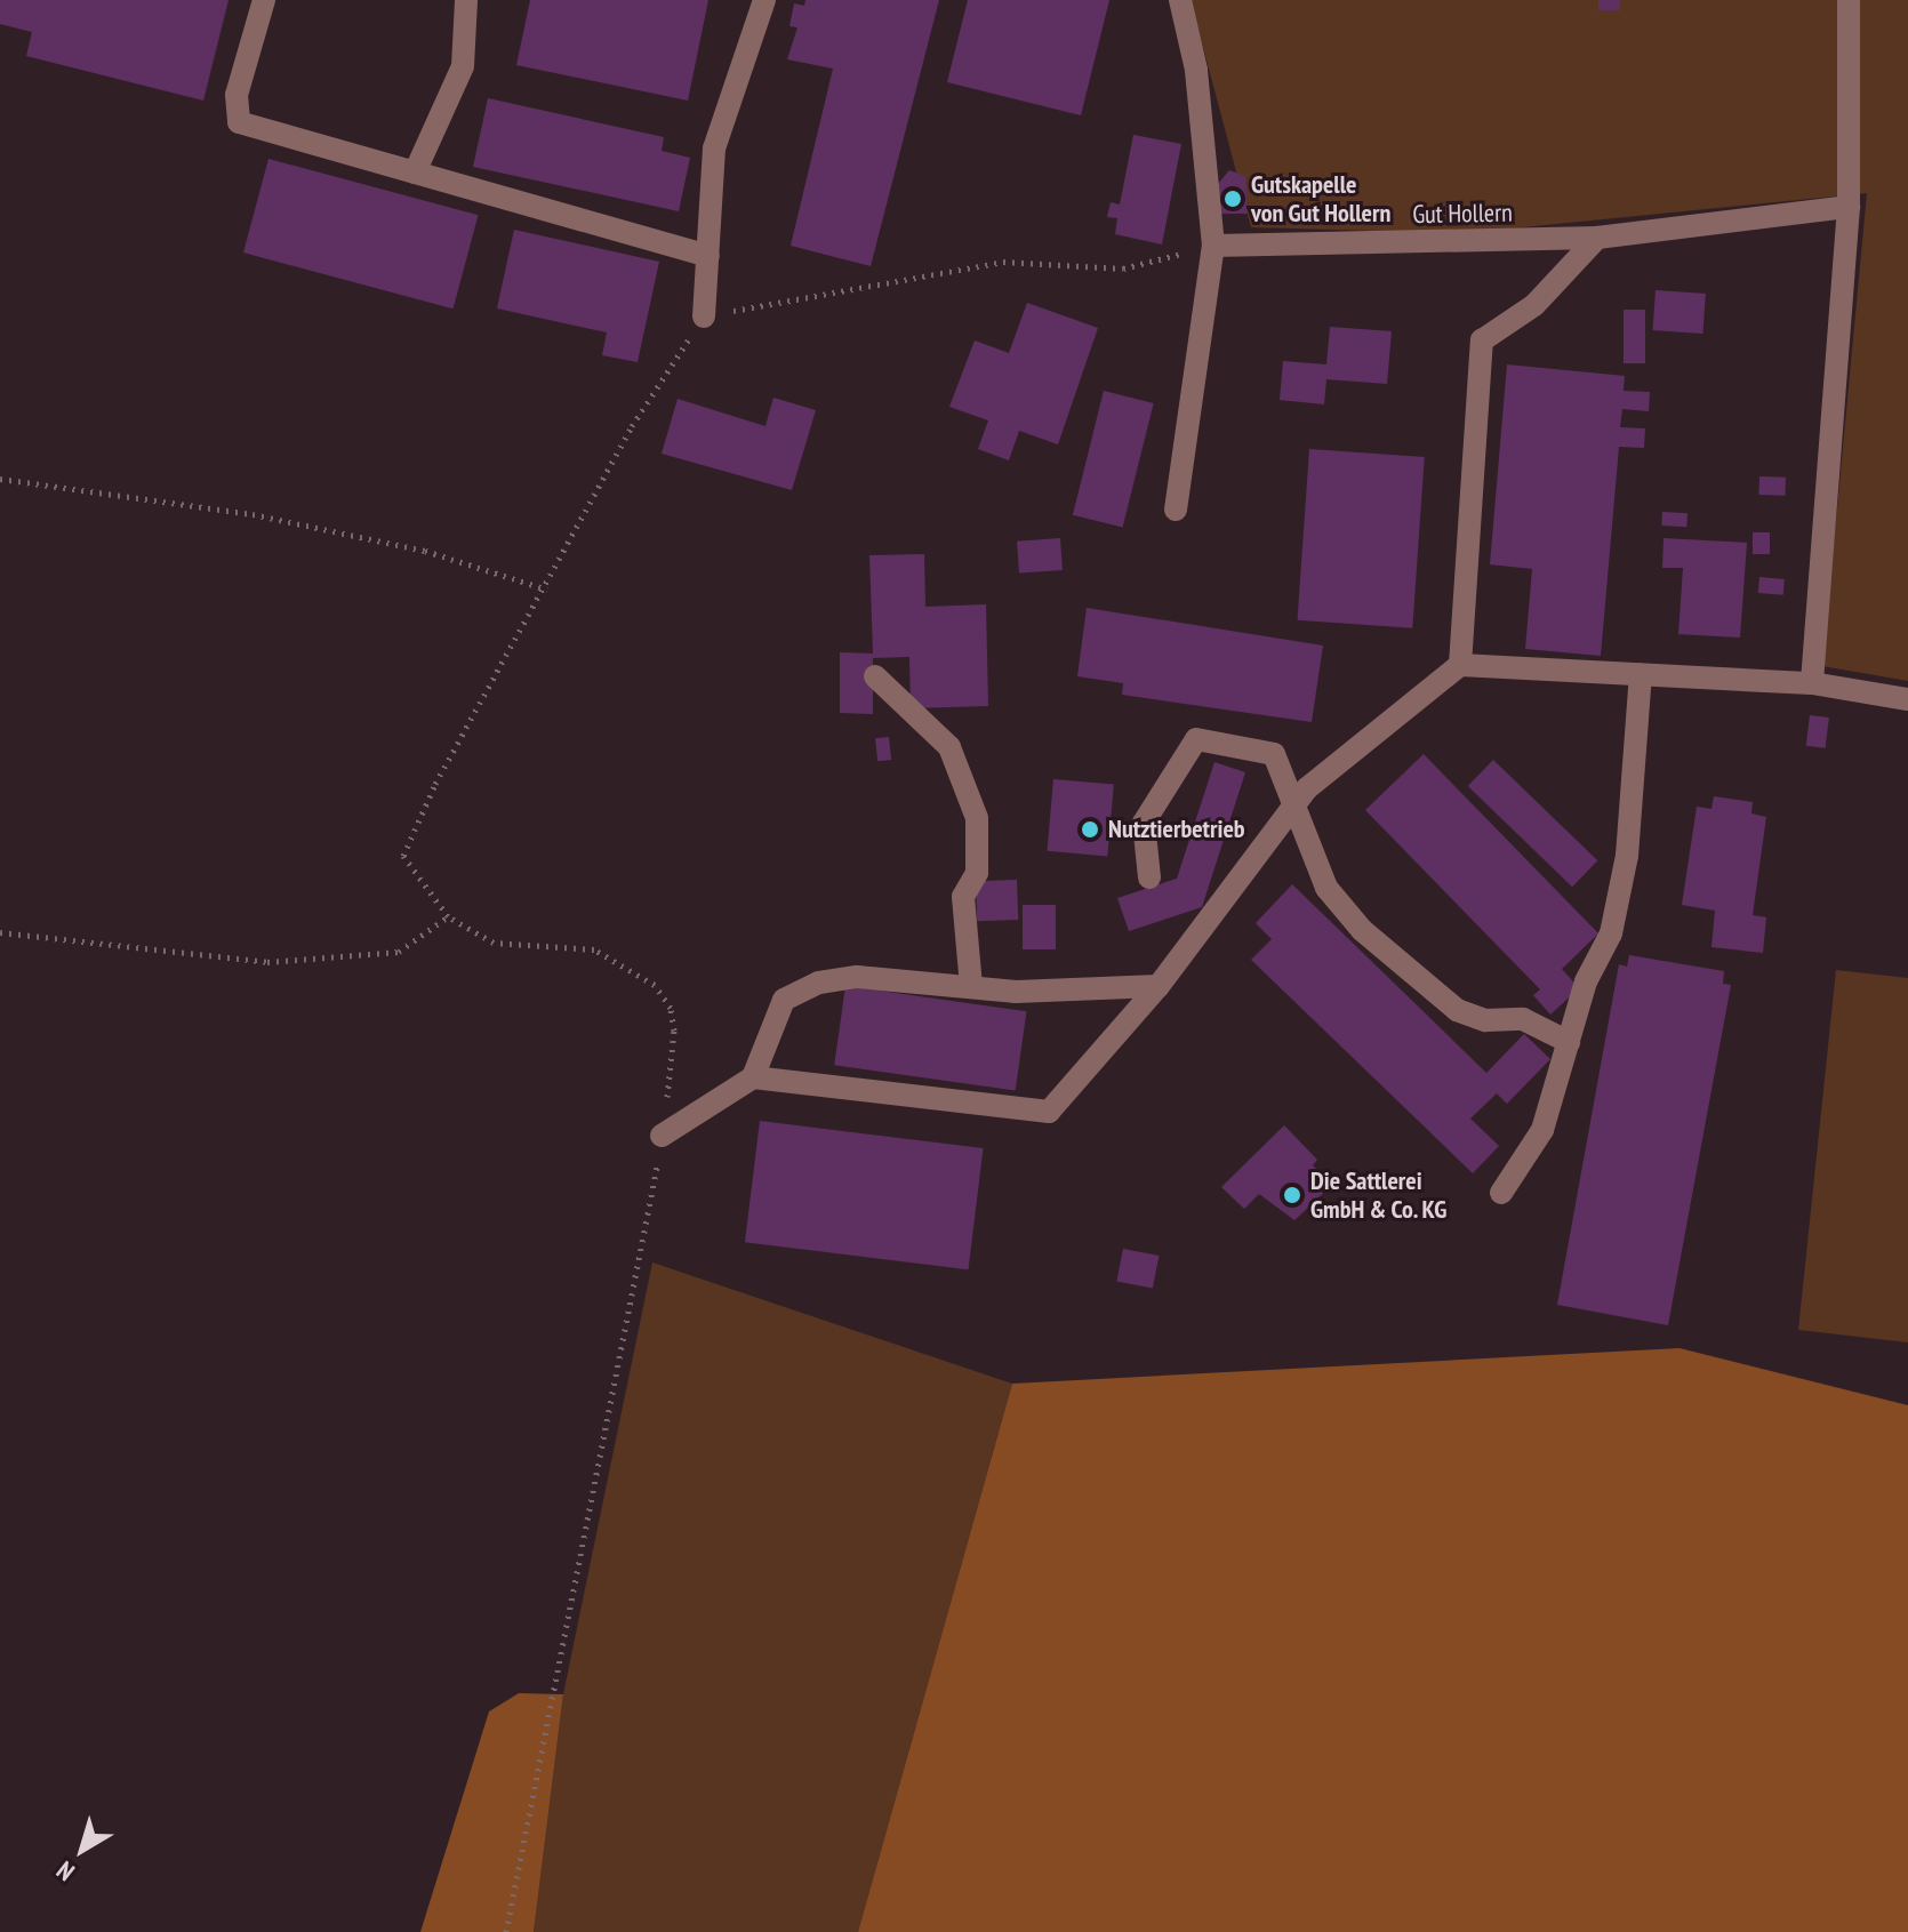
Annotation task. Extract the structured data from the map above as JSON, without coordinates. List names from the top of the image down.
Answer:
{
  "streets": {
    "street": ["Gut Hollern"]
  },
  "places": ["Gutskapelle von Gut Hollern", "Nutztierbetrieb", "Die Sattlerei GmbH & Co. KG"],
  "north": "bottom left"
}
